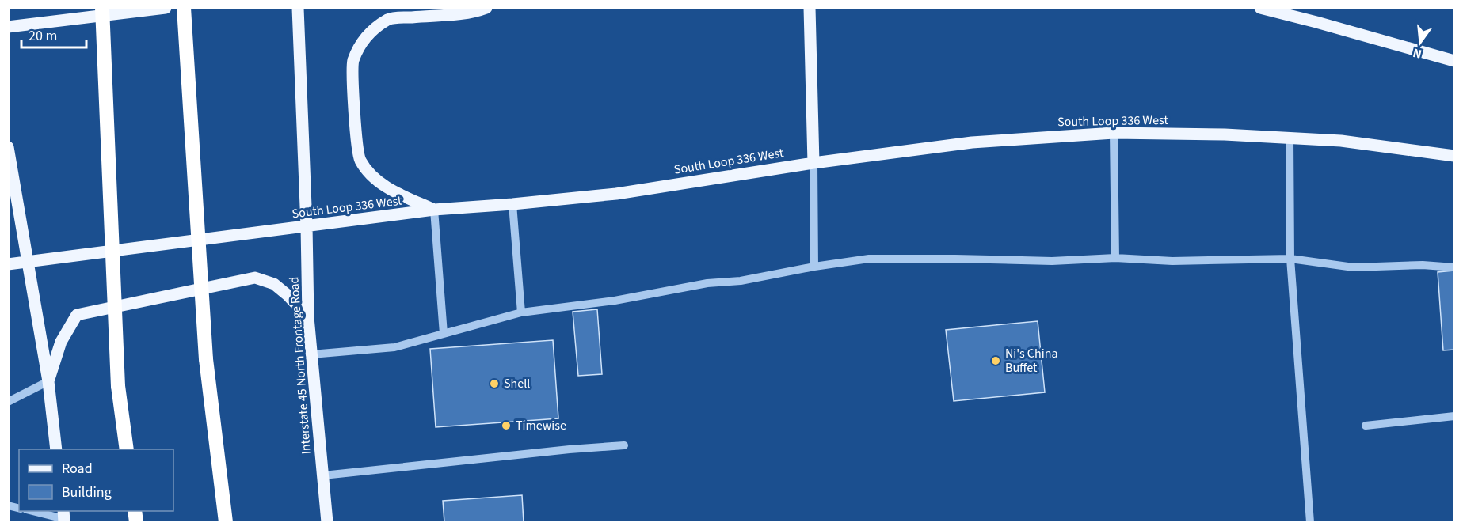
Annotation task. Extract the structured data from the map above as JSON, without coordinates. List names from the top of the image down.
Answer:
{
  "streets": {
    "main road": ["South Loop 336 West", "Interstate 45 North Frontage Road"]
  },
  "crossings": [
    ["South Loop 336 West", "Interstate 45 North Frontage Road"]
  ],
  "places": ["Ni's China Buffet", "Shell", "Timewise"],
  "legend": ["Road", "Building"],
  "scale_bar": "20 m",
  "north": "bottom"
}
